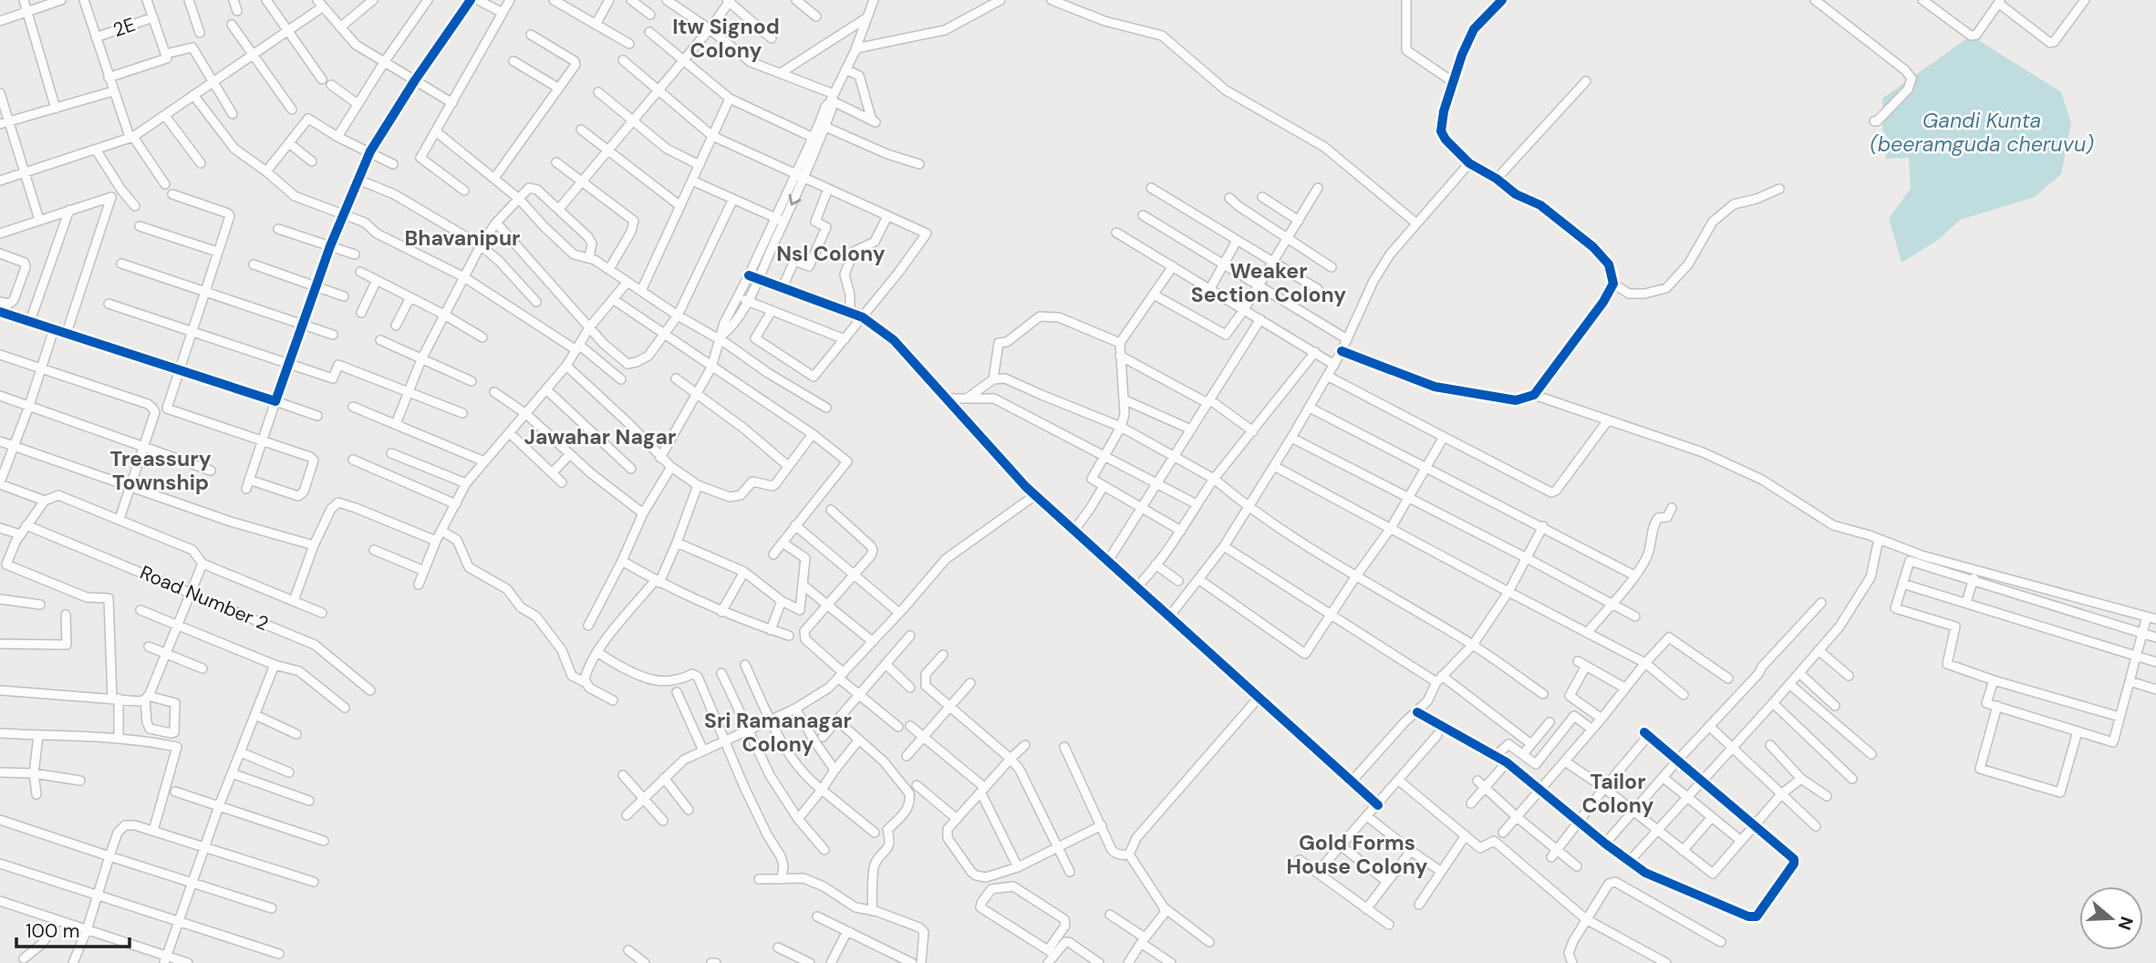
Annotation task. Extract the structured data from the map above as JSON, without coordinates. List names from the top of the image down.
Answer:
{
  "streets": {
    "street": ["2E", "Road Number 2"]
  },
  "districts": [
    "Itw Signod Colony",
    "Bhavanipur",
    "Nsl Colony",
    "Weaker Section Colony",
    "Jawahar Nagar",
    "Treassury Township",
    "Sri Ramanagar Colony",
    "Tailor Colony",
    "Gold Forms House Colony"
  ],
  "water": ["Gandi Kunta (beeramguda cheruvu)"],
  "scale_bar": "100 m",
  "north": "right"
}
